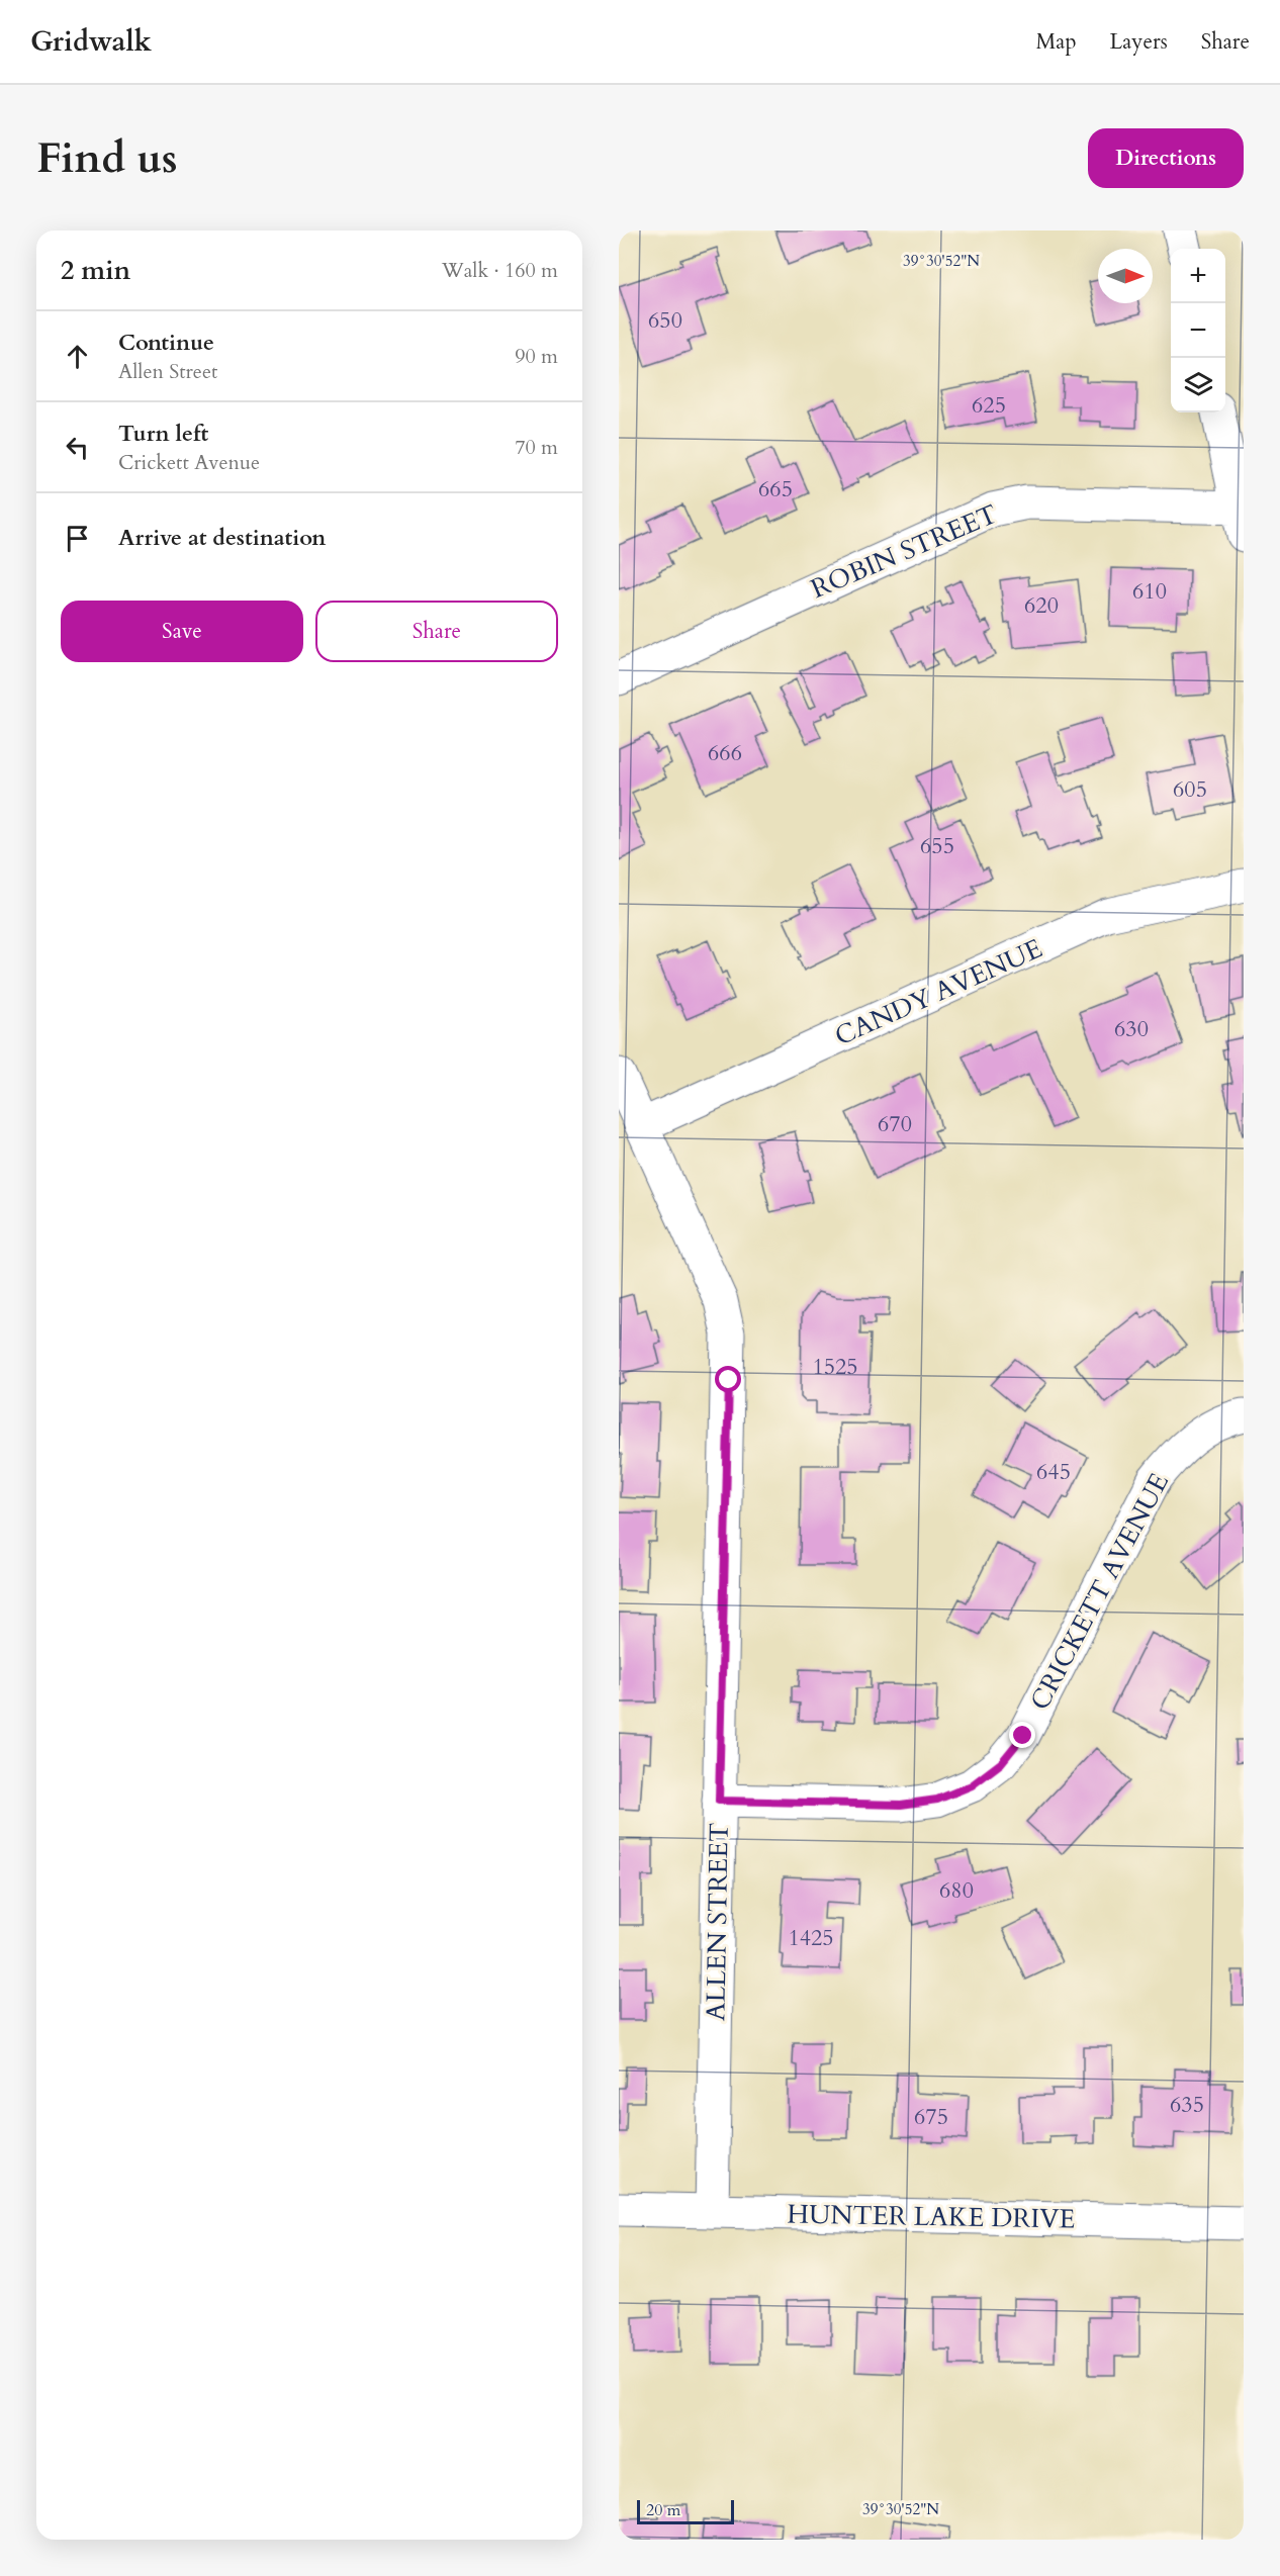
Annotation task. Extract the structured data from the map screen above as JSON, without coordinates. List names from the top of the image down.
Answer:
{
  "streets": {
    "street": [
      "ROBIN STREET",
      "CANDY AVENUE",
      "CRICKETT AVENUE",
      "ALLEN STREET",
      "HUNTER LAKE DRIVE"
    ]
  },
  "crossings": [
    ["CANDY AVENUE", "ALLEN STREET"],
    ["CRICKETT AVENUE", "ALLEN STREET"],
    ["ALLEN STREET", "HUNTER LAKE DRIVE"]
  ],
  "house_numbers": [
    "650",
    "625",
    "665",
    "610",
    "620",
    "666",
    "605",
    "655",
    "630",
    "670",
    "1525",
    "645",
    "680",
    "1425",
    "635",
    "675"
  ],
  "scale_bar": "20 m",
  "north": "right",
  "page": {
    "header": "Gridwalk",
    "nav": ["Map", "Layers", "Share"],
    "buttons": [
      "Directions",
      ["Save", "Share"]
    ],
    "title": "Find us",
    "heading": ["2 min", "Walk · 160 m"],
    "map_buttons": ["+", "−"],
    "list": [
      ["Continue", "Allen Street", "90 m"],
      ["Turn left", "Crickett Avenue", "70 m"],
      "Arrive at destination"
    ],
    "scale": "20 m"
  },
  "coordinates": ["39°30'52\"N"]
}
